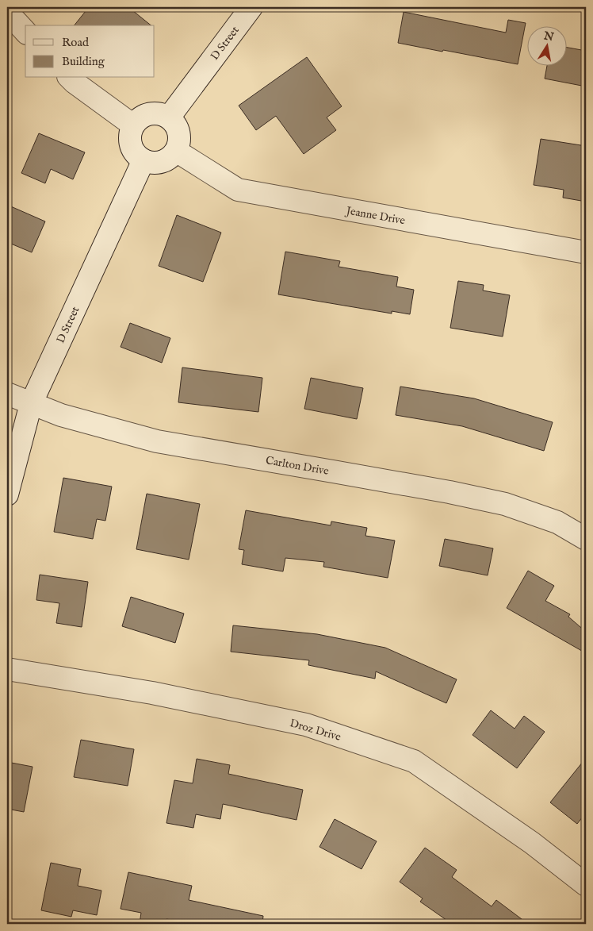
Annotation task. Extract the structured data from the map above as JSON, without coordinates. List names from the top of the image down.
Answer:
{
  "streets": {
    "street": [
      "D Street",
      "Jeanne Drive",
      "Carlton Drive",
      "Droz Drive"
    ]
  },
  "crossings": [
    ["D Street", "Jeanne Drive"],
    ["D Street", "Carlton Drive"]
  ],
  "legend": ["Road", "Building"],
  "north": "top"
}
